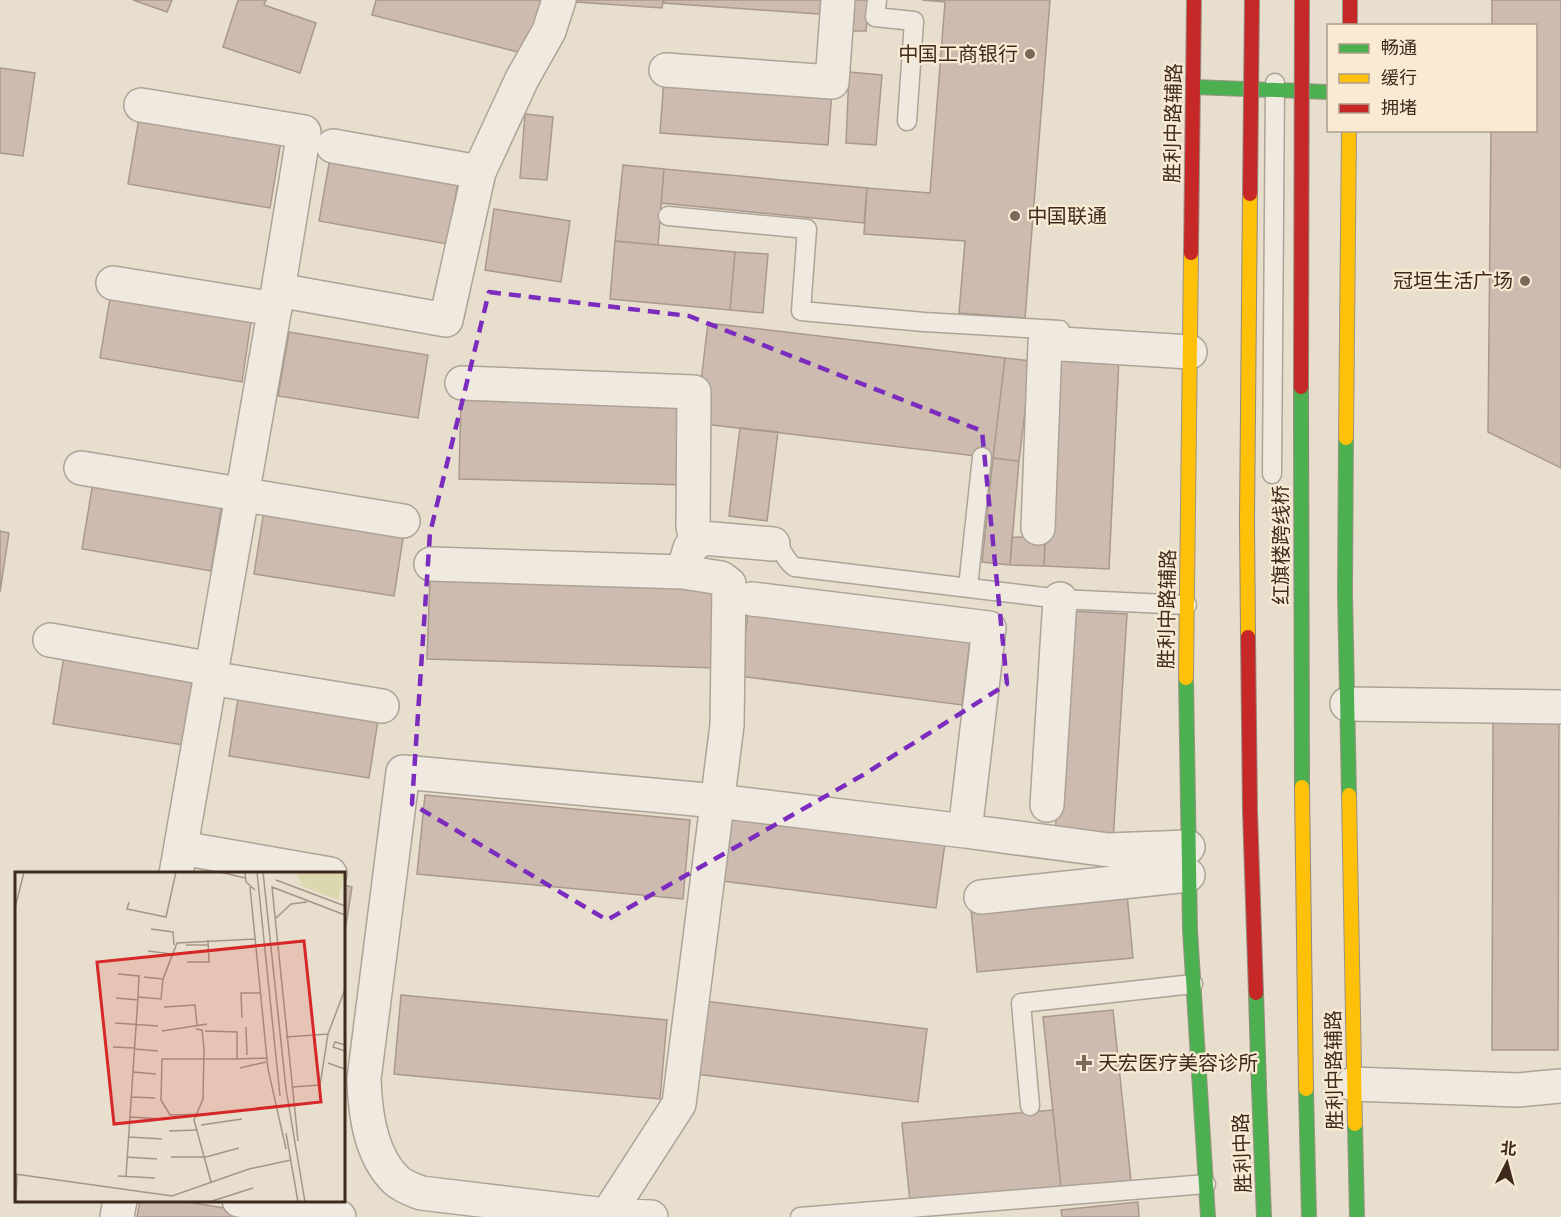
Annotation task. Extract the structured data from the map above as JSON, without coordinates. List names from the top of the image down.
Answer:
{
  "streets": {
    "main road": ["胜利中路辅路", "红旗楼跨线桥", "胜利中路"]
  },
  "crossings": [
    ["红旗楼跨线桥", "胜利中路"]
  ],
  "places": {
    "other": ["中国工商银行", "中国联通", "冠垣生活广场"],
    "health": ["天宏医疗美容诊所"]
  },
  "legend": ["畅通", "缓行", "拥堵"],
  "north": "top"
}
